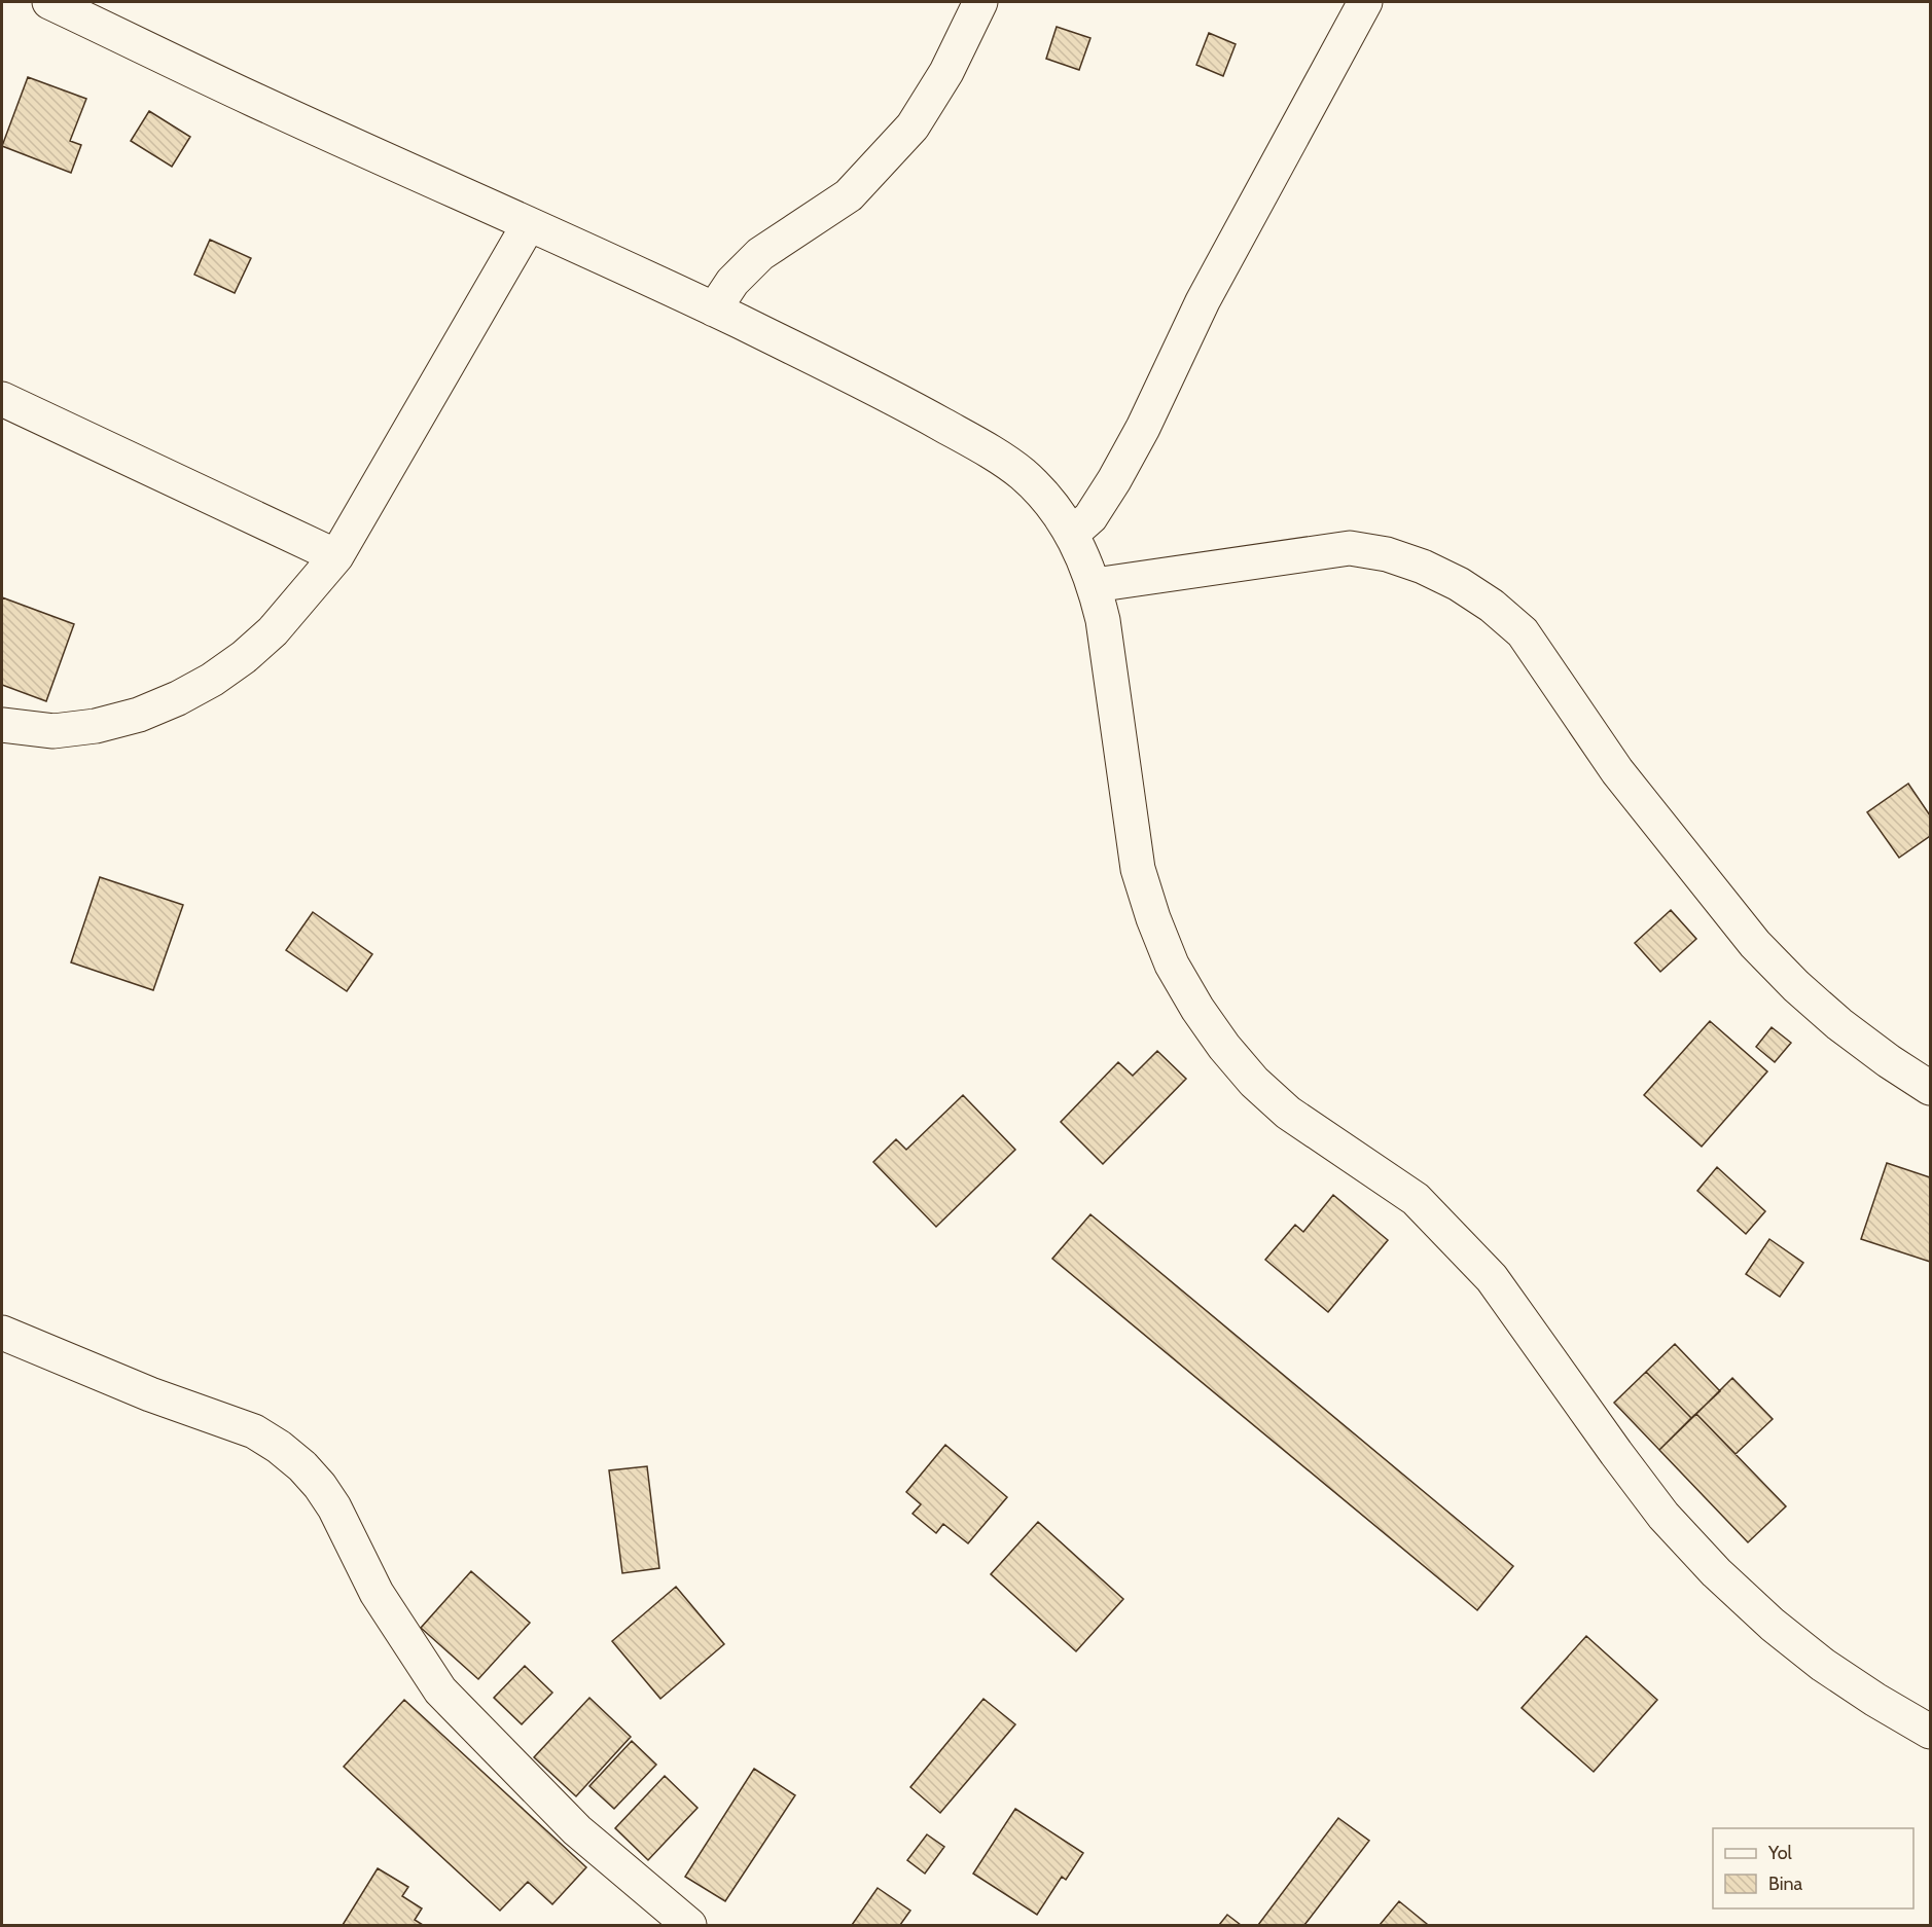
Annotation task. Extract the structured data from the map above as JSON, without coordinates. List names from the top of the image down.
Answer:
{
  "legend": ["Yol", "Bina"]
}
